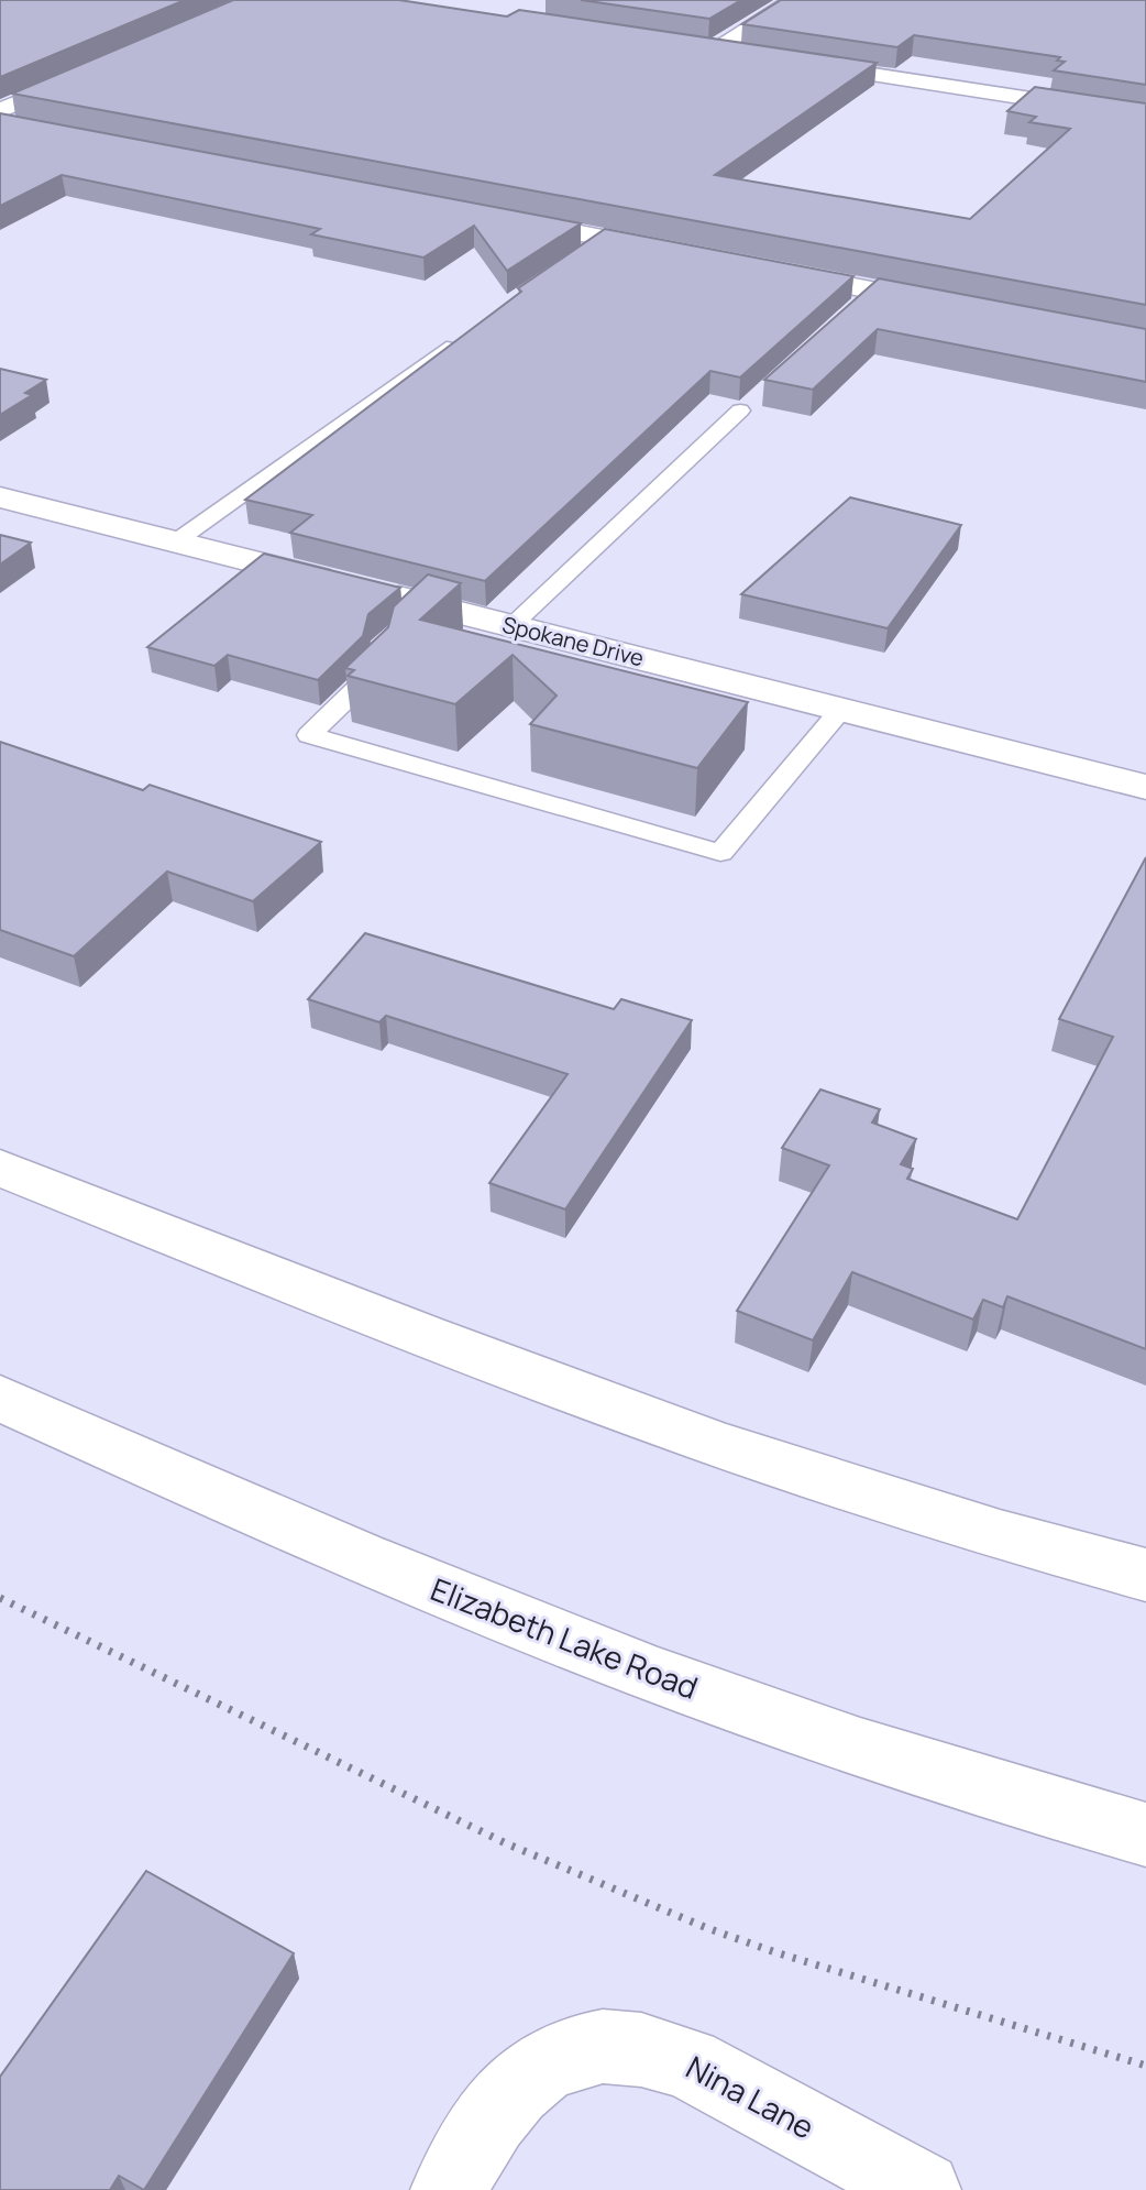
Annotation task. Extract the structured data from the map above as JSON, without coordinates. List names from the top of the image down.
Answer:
{
  "streets": {
    "street": ["Spokane Drive", "Elizabeth Lake Road", "Nina Lane"]
  }
}
